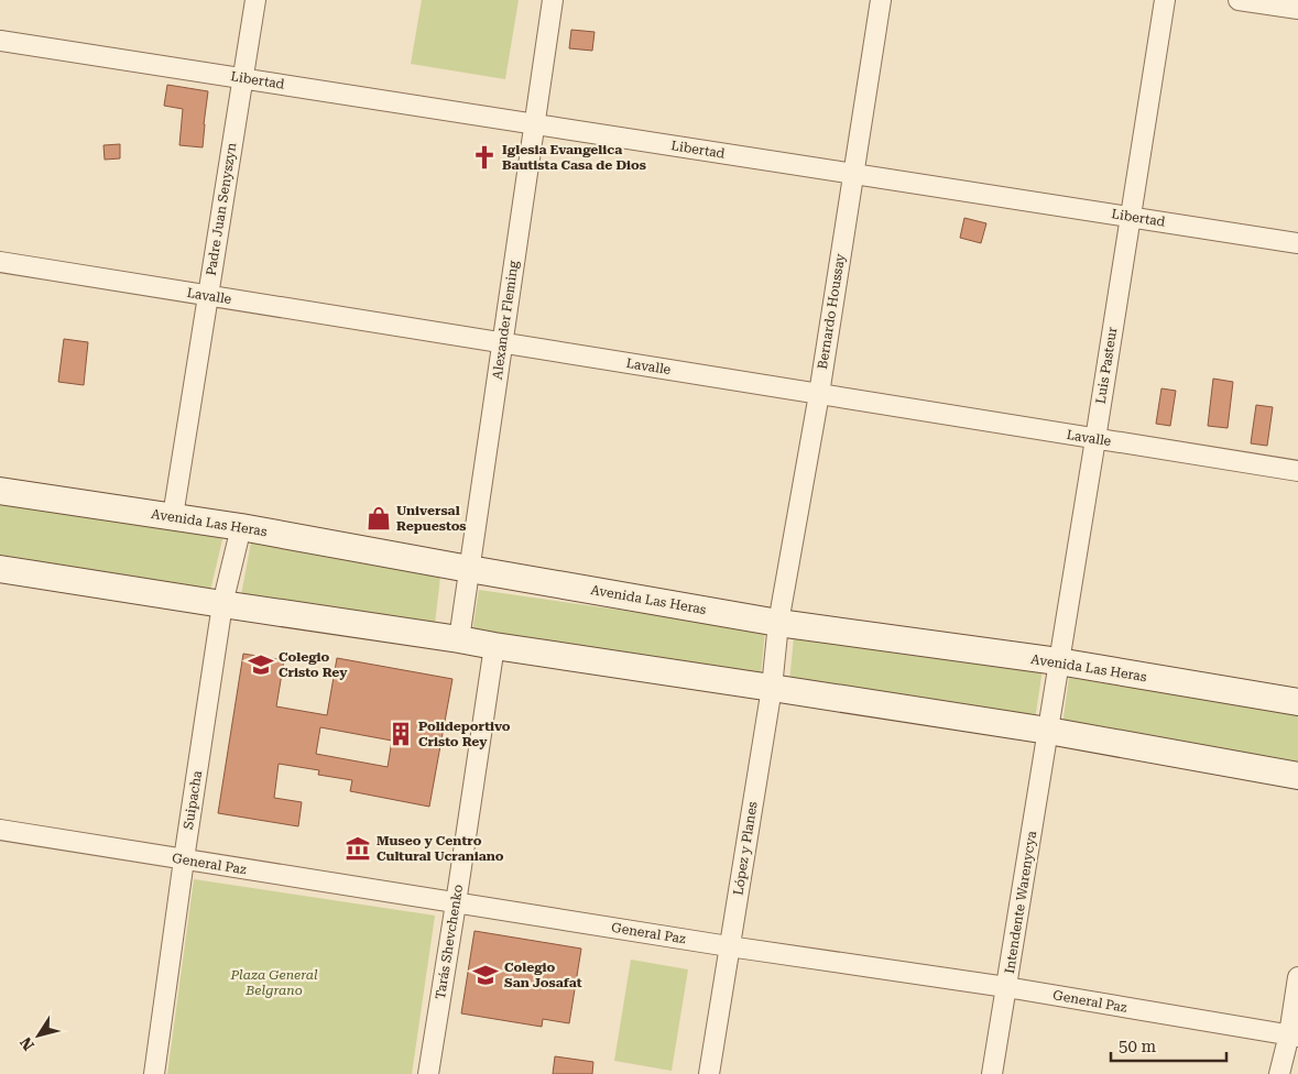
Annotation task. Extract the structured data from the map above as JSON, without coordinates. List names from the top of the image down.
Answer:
{
  "streets": {
    "main road": ["Avenida Las Heras"],
    "street": [
      "Libertad",
      "Padre Juan Senyszyn",
      "Lavalle",
      "Bernardo Houssay",
      "Alexander Fleming",
      "Luis Pasteur",
      "Suipacha",
      "López y Planes",
      "General Paz",
      "Intendente Warenycya",
      "Tarás Shevchenko"
    ]
  },
  "crossings": [
    ["Libertad", "Padre Juan Senyszyn"],
    ["Libertad", "Bernardo Houssay"],
    ["Libertad", "Alexander Fleming"],
    ["Libertad", "Luis Pasteur"],
    ["Padre Juan Senyszyn", "Lavalle"],
    ["Padre Juan Senyszyn", "Avenida Las Heras"],
    ["Lavalle", "Bernardo Houssay"],
    ["Lavalle", "Alexander Fleming"],
    ["Lavalle", "Luis Pasteur"],
    ["Bernardo Houssay", "Avenida Las Heras"],
    ["Bernardo Houssay", "López y Planes"],
    ["Alexander Fleming", "Avenida Las Heras"],
    ["Luis Pasteur", "Avenida Las Heras"],
    ["Luis Pasteur", "Intendente Warenycya"],
    ["Avenida Las Heras", "Suipacha"],
    ["Avenida Las Heras", "López y Planes"],
    ["Suipacha", "General Paz"],
    ["López y Planes", "General Paz"],
    ["General Paz", "Intendente Warenycya"],
    ["General Paz", "Tarás Shevchenko"]
  ],
  "parks": ["Plaza General Belgrano"],
  "places": {
    "church": ["Iglesia Evangelica Bautista Casa de Dios"],
    "shop": ["Universal Repuestos"],
    "school or university": ["Colegio Cristo Rey", "Colegio San Josafat"],
    "building": ["Polideportivo Cristo Rey"],
    "museum": ["Museo y Centro Cultural Ucraniano"]
  },
  "scale_bar": "50 m",
  "north": "bottom left"
}
